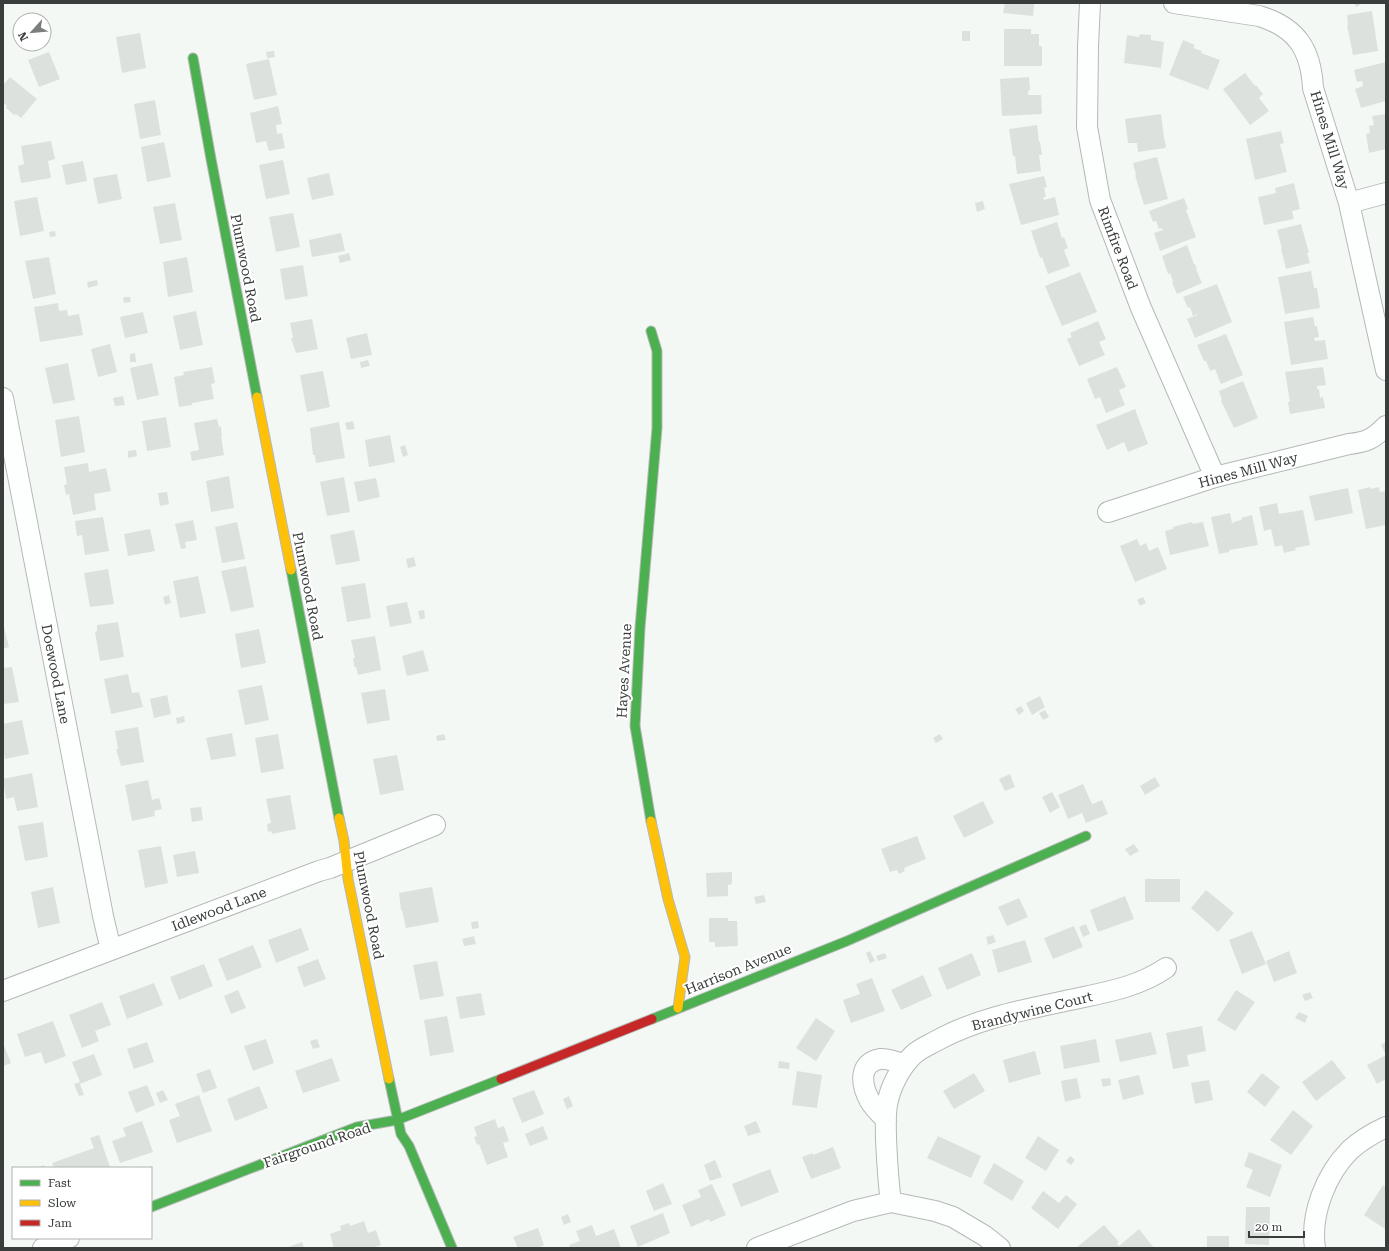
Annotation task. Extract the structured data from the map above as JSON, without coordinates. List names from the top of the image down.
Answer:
{
  "streets": {
    "street": [
      "Hines Mill Way",
      "Rimfire Road",
      "Plumwood Road",
      "Hayes Avenue",
      "Doewood Lane",
      "Idlewood Lane",
      "Harrison Avenue",
      "Brandywine Court",
      "Fairground Road"
    ]
  },
  "crossings": [
    ["Hines Mill Way", "Rimfire Road"],
    ["Plumwood Road", "Idlewood Lane"],
    ["Plumwood Road", "Harrison Avenue"],
    ["Plumwood Road", "Fairground Road"],
    ["Hayes Avenue", "Harrison Avenue"],
    ["Doewood Lane", "Idlewood Lane"],
    ["Harrison Avenue", "Fairground Road"]
  ],
  "legend": ["Fast", "Slow", "Jam"],
  "scale_bar": "20 m",
  "north": "bottom left"
}
